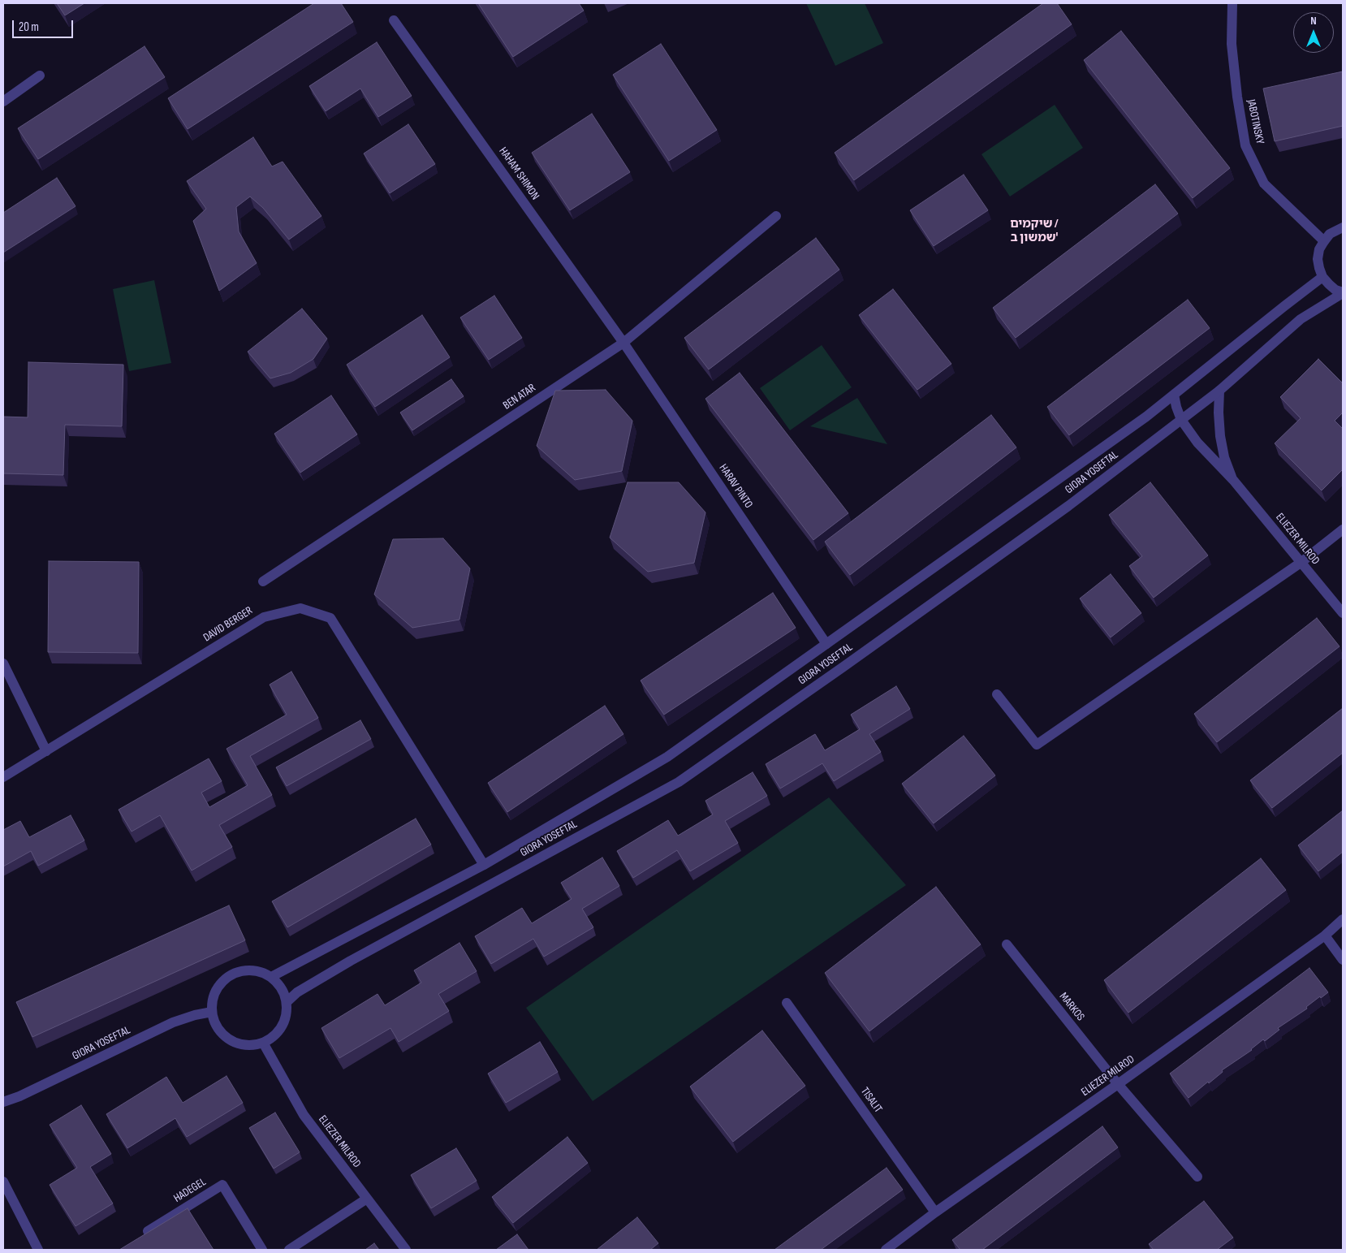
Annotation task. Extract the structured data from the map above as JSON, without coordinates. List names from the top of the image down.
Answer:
{
  "streets": {
    "street": [
      "JABOTINSKY",
      "HAHAM SHIMON",
      "BEN ATAR",
      "GIORA YOSEFTAL",
      "HARAV PINTO",
      "ELIEZER MILROD",
      "DAVID BERGER",
      "MARKOS",
      "TISALIT",
      "HADEGEL"
    ]
  },
  "crossings": [
    ["HAHAM SHIMON", "BEN ATAR"],
    ["HAHAM SHIMON", "HARAV PINTO"],
    ["BEN ATAR", "HARAV PINTO"],
    ["GIORA YOSEFTAL", "HARAV PINTO"],
    ["GIORA YOSEFTAL", "ELIEZER MILROD"],
    ["GIORA YOSEFTAL", "DAVID BERGER"],
    ["ELIEZER MILROD", "MARKOS"],
    ["ELIEZER MILROD", "TISALIT"]
  ],
  "districts": ["שיקמים / שמשון ב'"],
  "scale_bar": "20 m",
  "north": "top"
}
